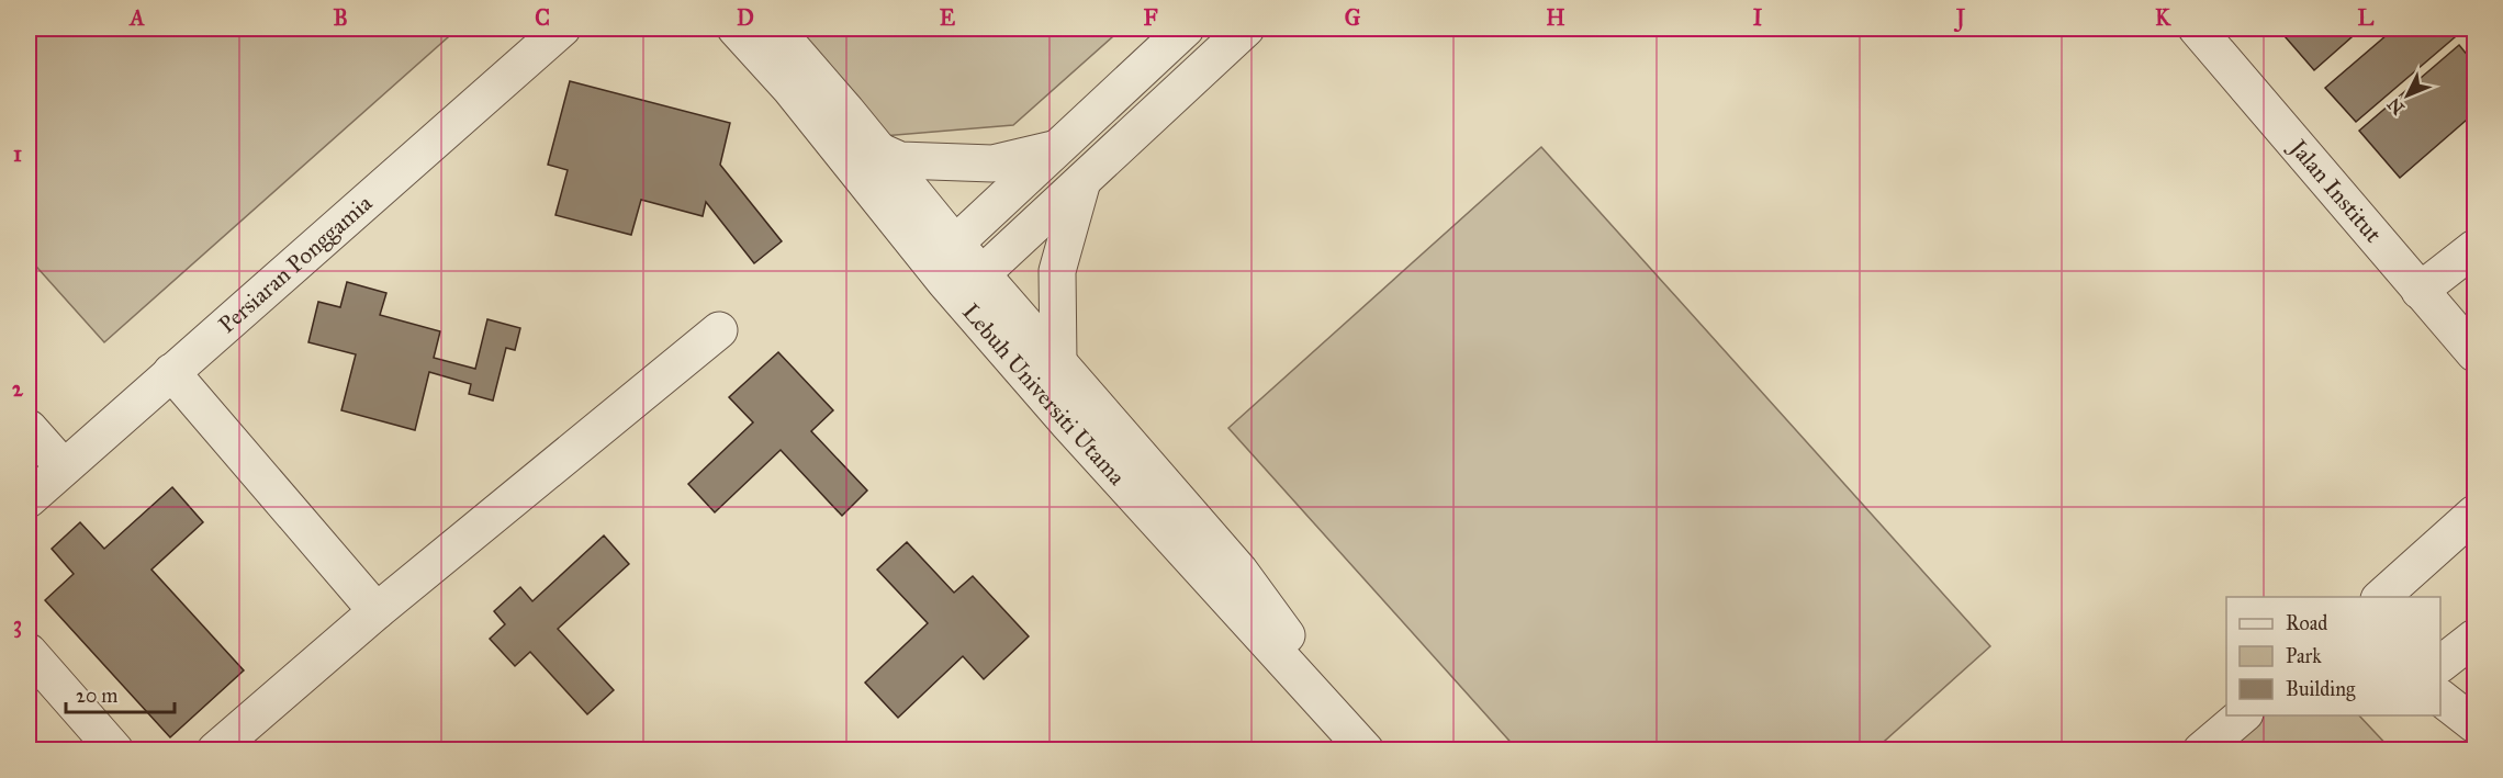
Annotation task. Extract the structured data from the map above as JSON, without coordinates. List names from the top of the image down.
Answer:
{
  "streets": {
    "street": ["Jalan Institut", "Persiaran Ponggamia", "Lebuh Universiti Utama"]
  },
  "legend": ["Road", "Park", "Building"],
  "scale_bar": "20 m",
  "north": "bottom left",
  "grid": {
    "columns": [
      "A",
      "B",
      "C",
      "D",
      "E",
      "F",
      "G",
      "H",
      "I",
      "J",
      "K",
      "L"
    ],
    "rows": ["1", "2", "3"]
  }
}
